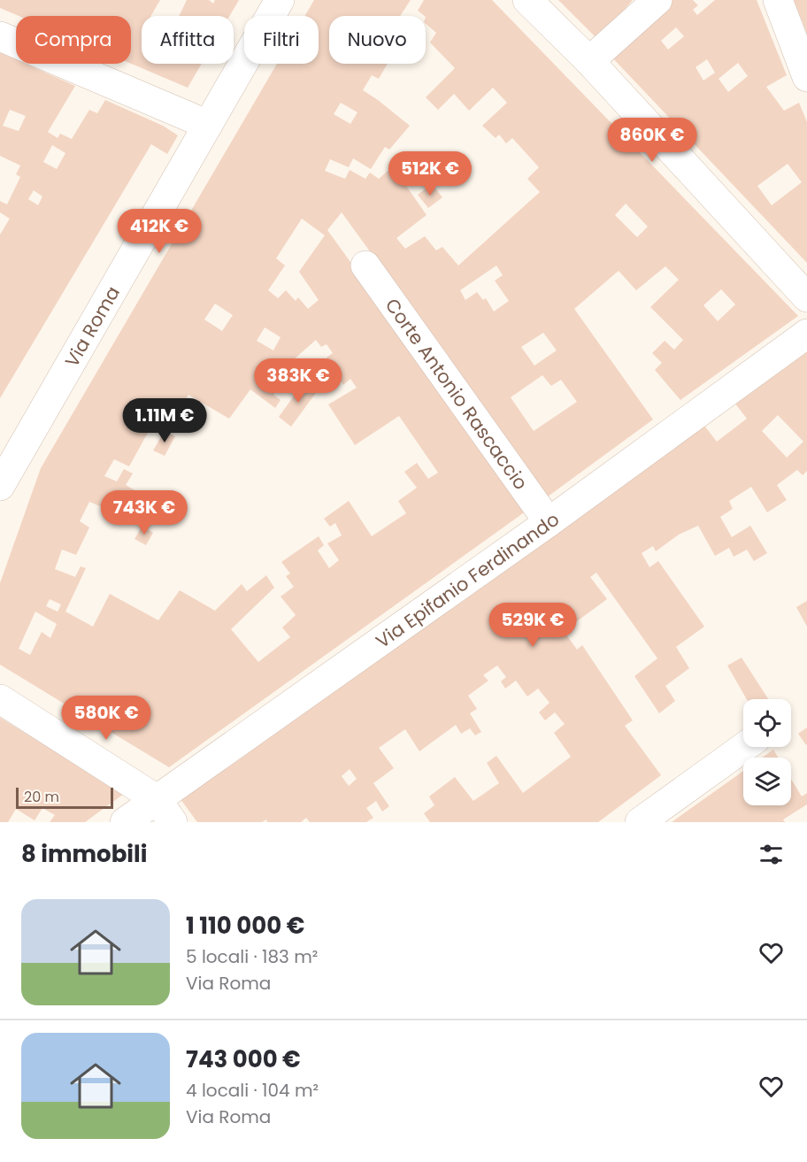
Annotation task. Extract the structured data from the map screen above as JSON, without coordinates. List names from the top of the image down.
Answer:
{
  "streets": {
    "street": ["Via Roma", "Corte Antonio Rascaccio", "Via Epifanio Ferdinando"]
  },
  "crossings": [
    ["Corte Antonio Rascaccio", "Via Epifanio Ferdinando"]
  ],
  "scale_bar": "20 m",
  "page": {
    "chip": [
      "Compra",
      "Affitta",
      "Filtri",
      "Nuovo"
    ],
    "price": [
      "860K €",
      "512K €",
      "412K €",
      "383K €",
      "1.11M €",
      "743K €",
      "529K €",
      "580K €"
    ],
    "scale": "20 m",
    "heading": "8 immobili",
    "list": [
      {
        "name": "1 110 000 €",
        "note": "5 locali · 183 m² · Via Roma"
      },
      {
        "name": "743 000 €",
        "note": "4 locali · 104 m² · Via Roma"
      }
    ]
  }
}
